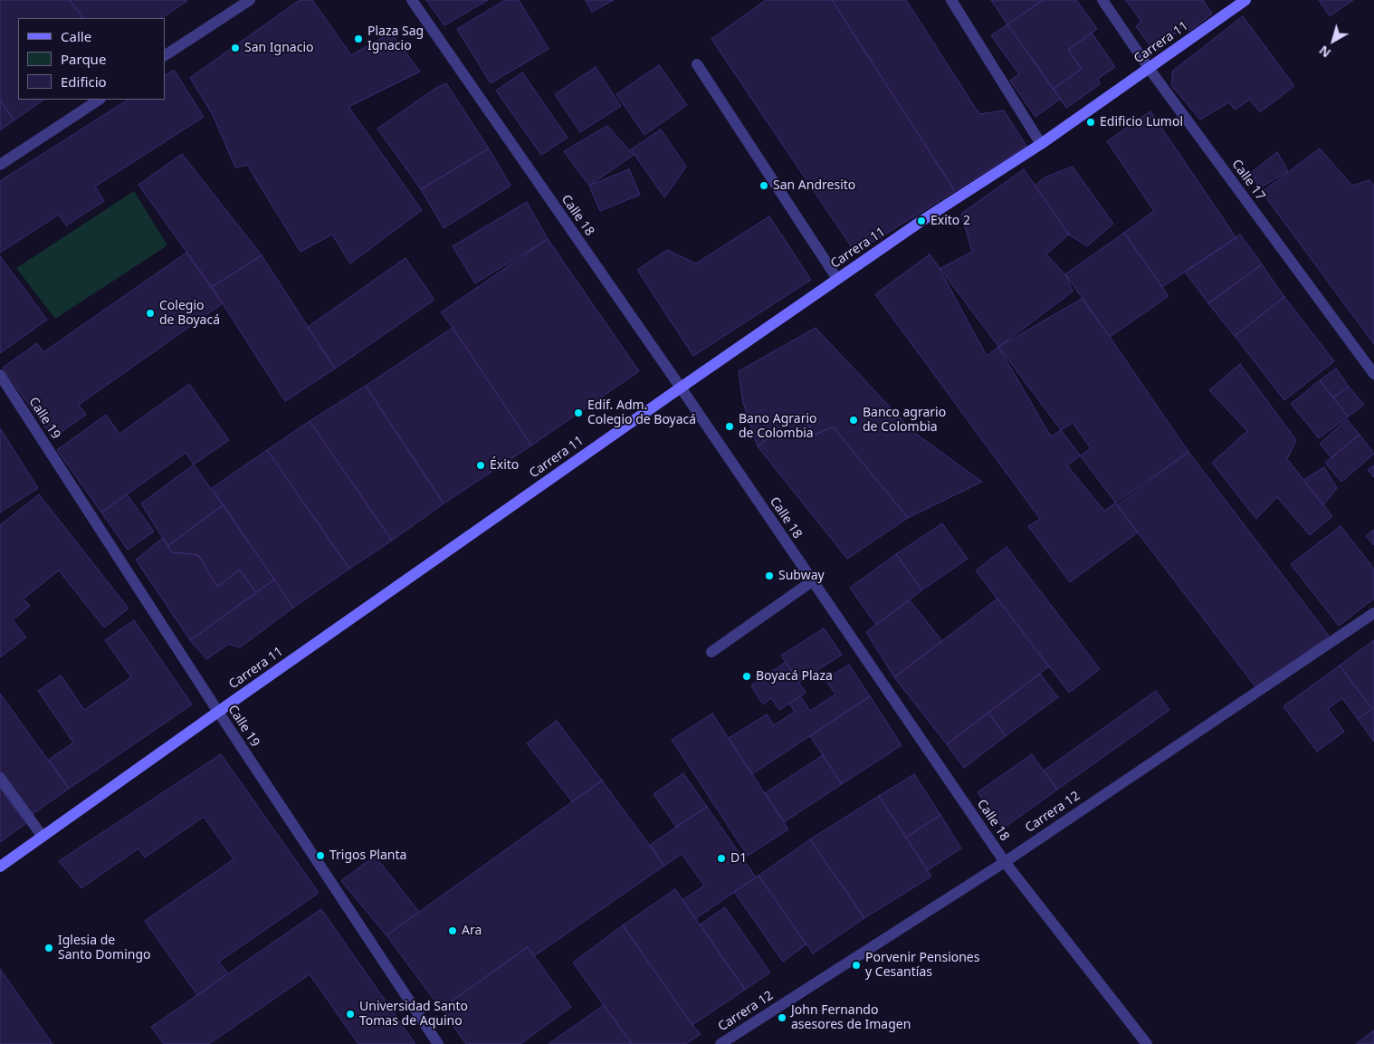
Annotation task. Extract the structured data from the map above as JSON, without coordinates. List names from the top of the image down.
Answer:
{
  "streets": {
    "main road": ["Carrera 11"],
    "street": [
      "Calle 17",
      "Calle 18",
      "Calle 19",
      "Carrera 12"
    ]
  },
  "crossings": [
    ["Carrera 11", "Calle 17"],
    ["Carrera 11", "Calle 18"],
    ["Carrera 11", "Calle 19"],
    ["Calle 18", "Carrera 12"]
  ],
  "places": [
    "Plaza Sag Ignacio",
    "San Ignacio",
    "Edificio Lumol",
    "San Andresito",
    "Exito 2",
    "Colegio de Boyacá",
    "Edif. Adm. Colegio de Boyacá",
    "Banco agrario de Colombia",
    "Bano Agrario de Colombia",
    "Éxito",
    "Subway",
    "Boyacá Plaza",
    "Trigos Planta",
    "D1",
    "Ara",
    "Iglesia de Santo Domingo",
    "Porvenir Pensiones y Cesantías",
    "Universidad Santo Tomas de Aquino",
    "John Fernando asesores de Imagen"
  ],
  "legend": ["Calle", "Parque", "Edificio"],
  "north": "bottom left"
}
